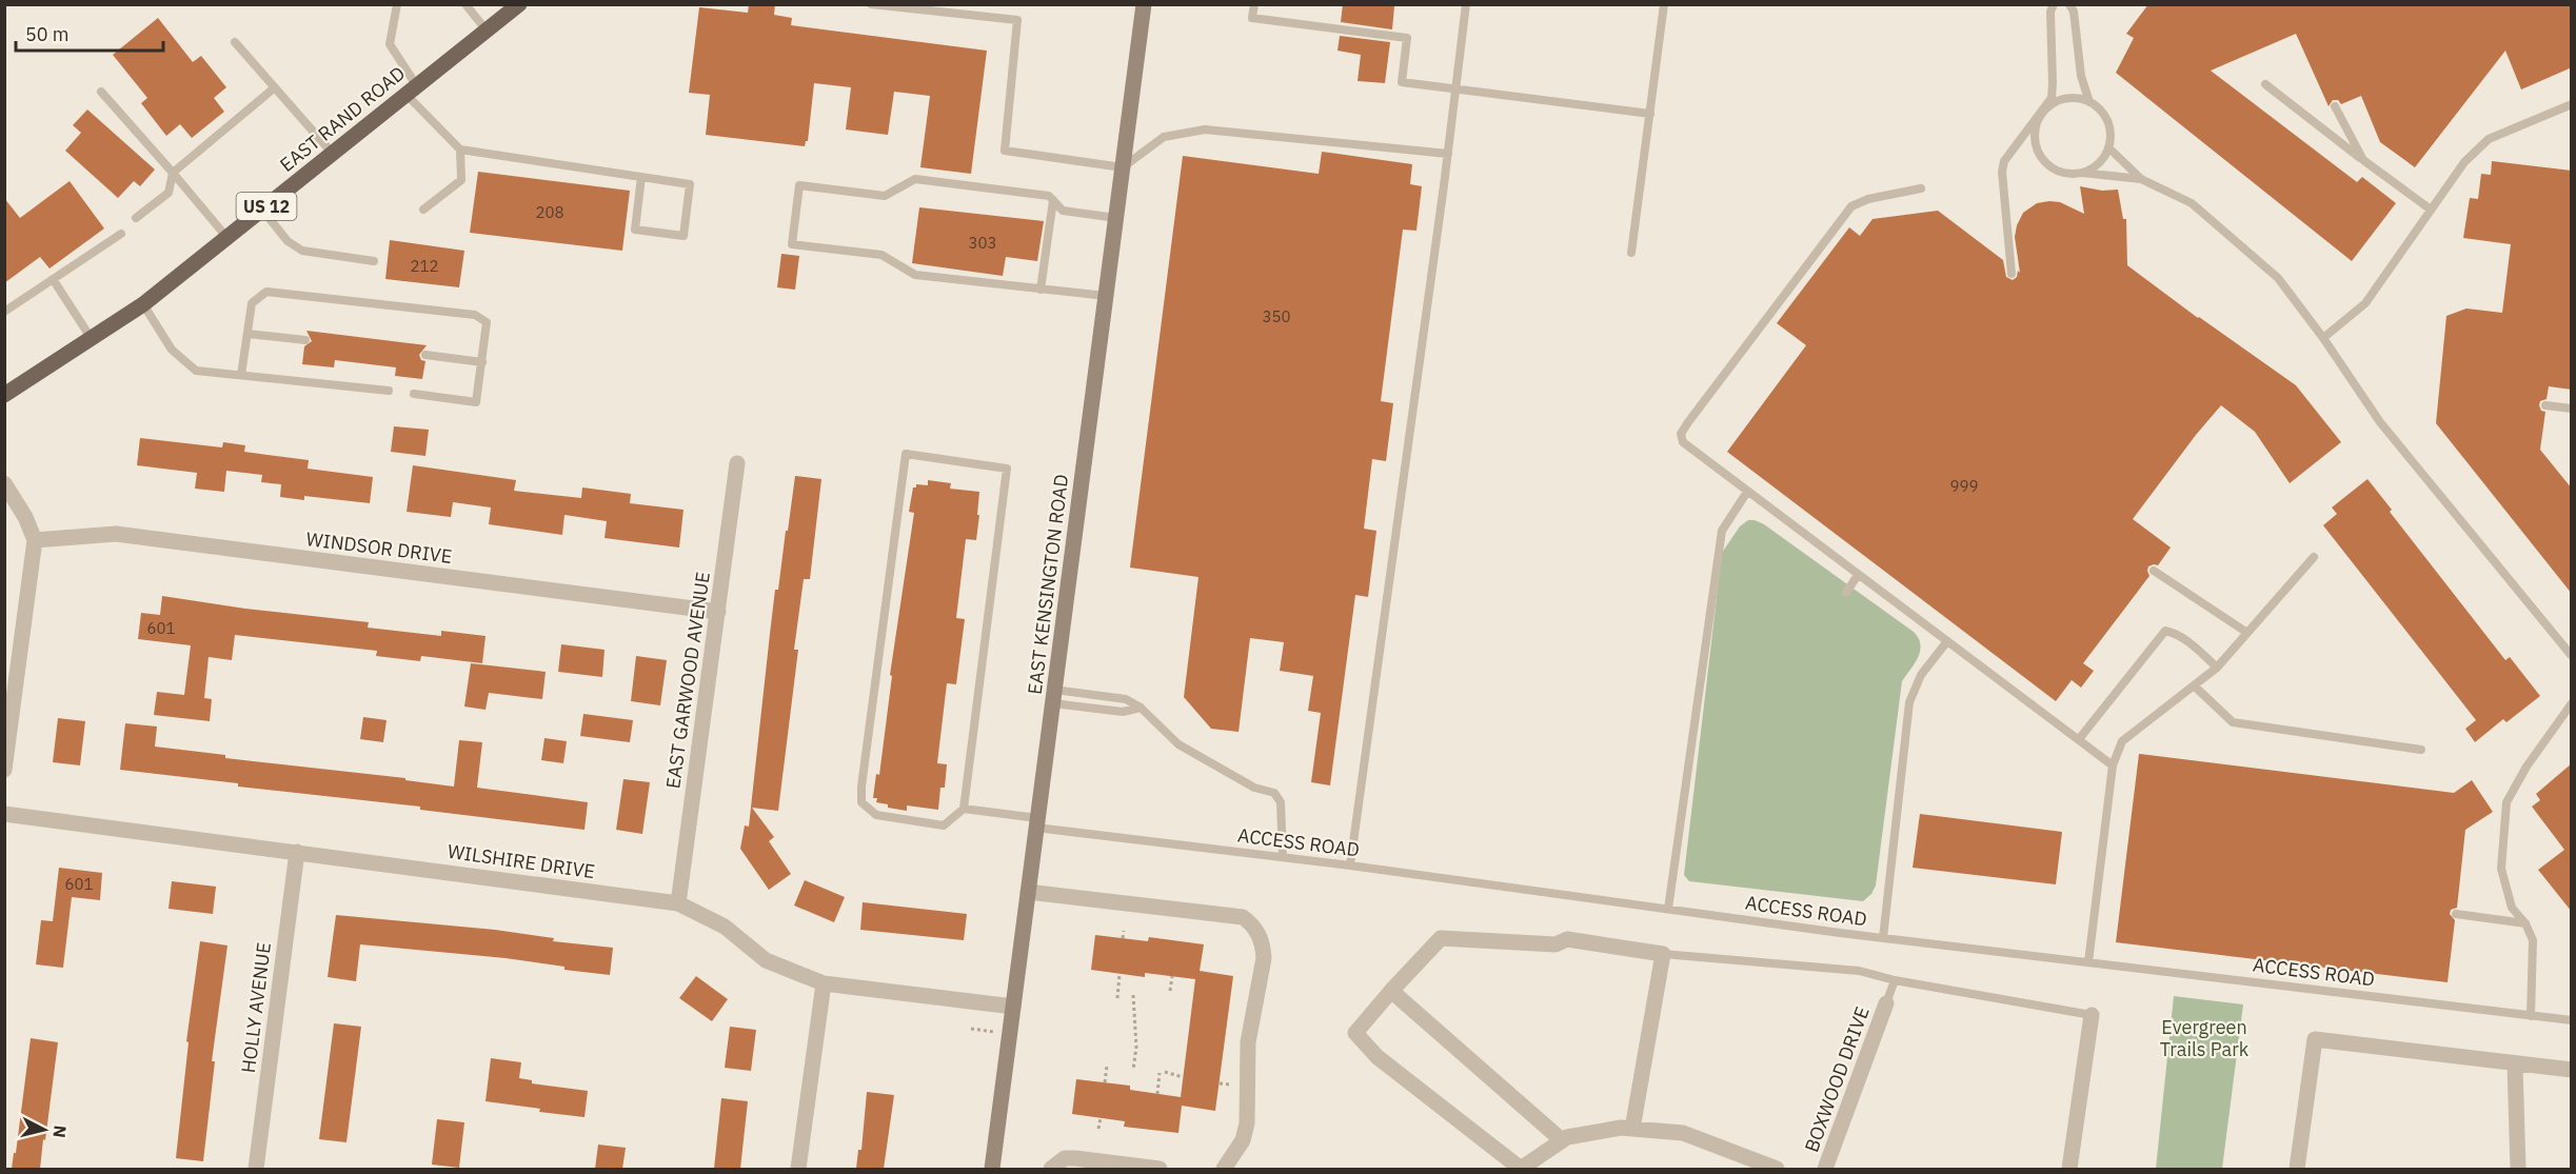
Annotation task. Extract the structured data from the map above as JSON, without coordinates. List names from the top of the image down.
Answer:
{
  "streets": {
    "main road": ["EAST RAND ROAD", "US 12", "EAST KENSINGTON ROAD"],
    "street": [
      "WINDSOR DRIVE",
      "EAST GARWOOD AVENUE",
      "WILSHIRE DRIVE",
      "HOLLY AVENUE",
      "BOXWOOD DRIVE"
    ],
    "lane": ["ACCESS ROAD"]
  },
  "crossings": [
    ["WINDSOR DRIVE", "EAST GARWOOD AVENUE"],
    ["EAST KENSINGTON ROAD", "ACCESS ROAD"],
    ["EAST KENSINGTON ROAD", "WILSHIRE DRIVE"],
    ["EAST GARWOOD AVENUE", "WILSHIRE DRIVE"],
    ["WILSHIRE DRIVE", "HOLLY AVENUE"]
  ],
  "parks": ["Evergreen Trails Park"],
  "house_numbers": [
    "208",
    "303",
    "212",
    "350",
    "999",
    "601",
    "601"
  ],
  "scale_bar": "50 m",
  "north": "right"
}
